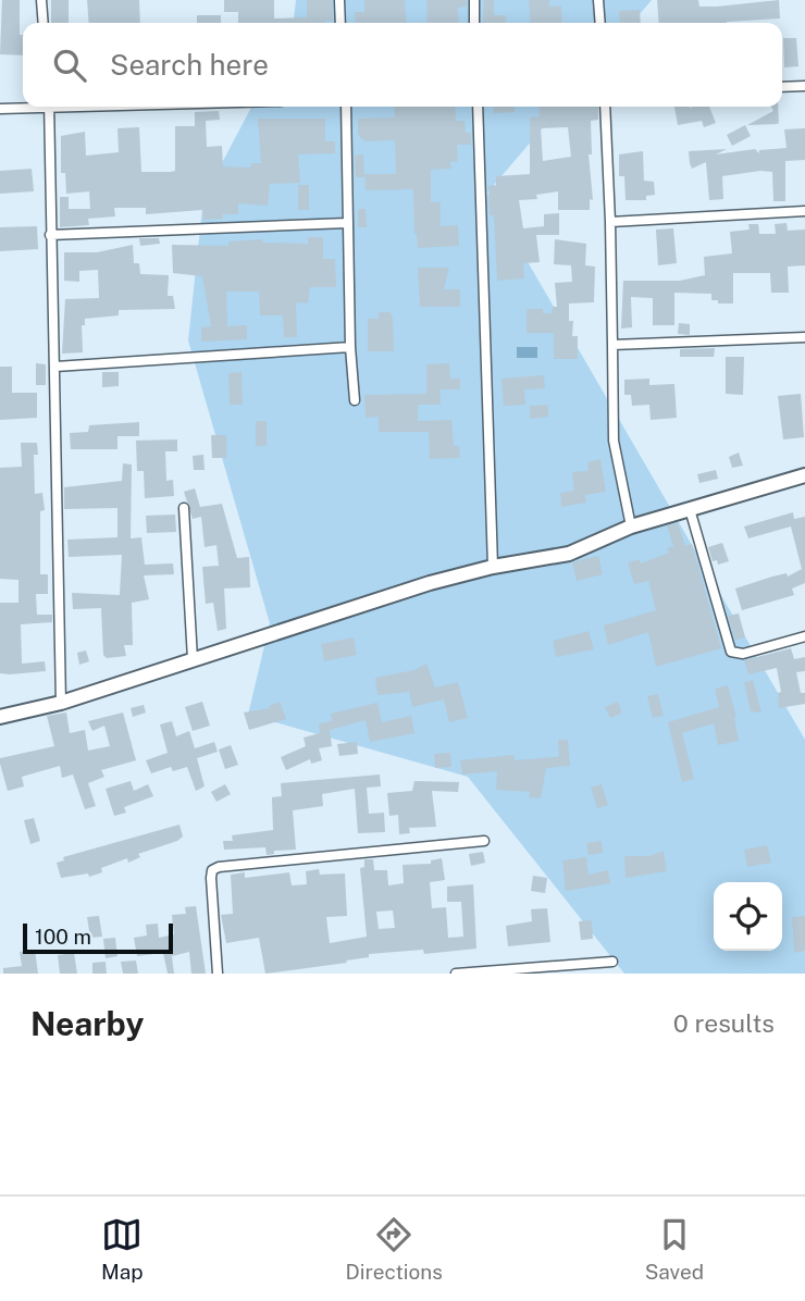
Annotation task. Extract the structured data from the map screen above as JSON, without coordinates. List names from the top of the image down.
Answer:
{
  "scale_bar": "100 m",
  "page": {
    "search": "Search here",
    "scale": "100 m",
    "heading": ["Nearby", "0 results"],
    "nav": ["Map", "Directions", "Saved"]
  }
}
